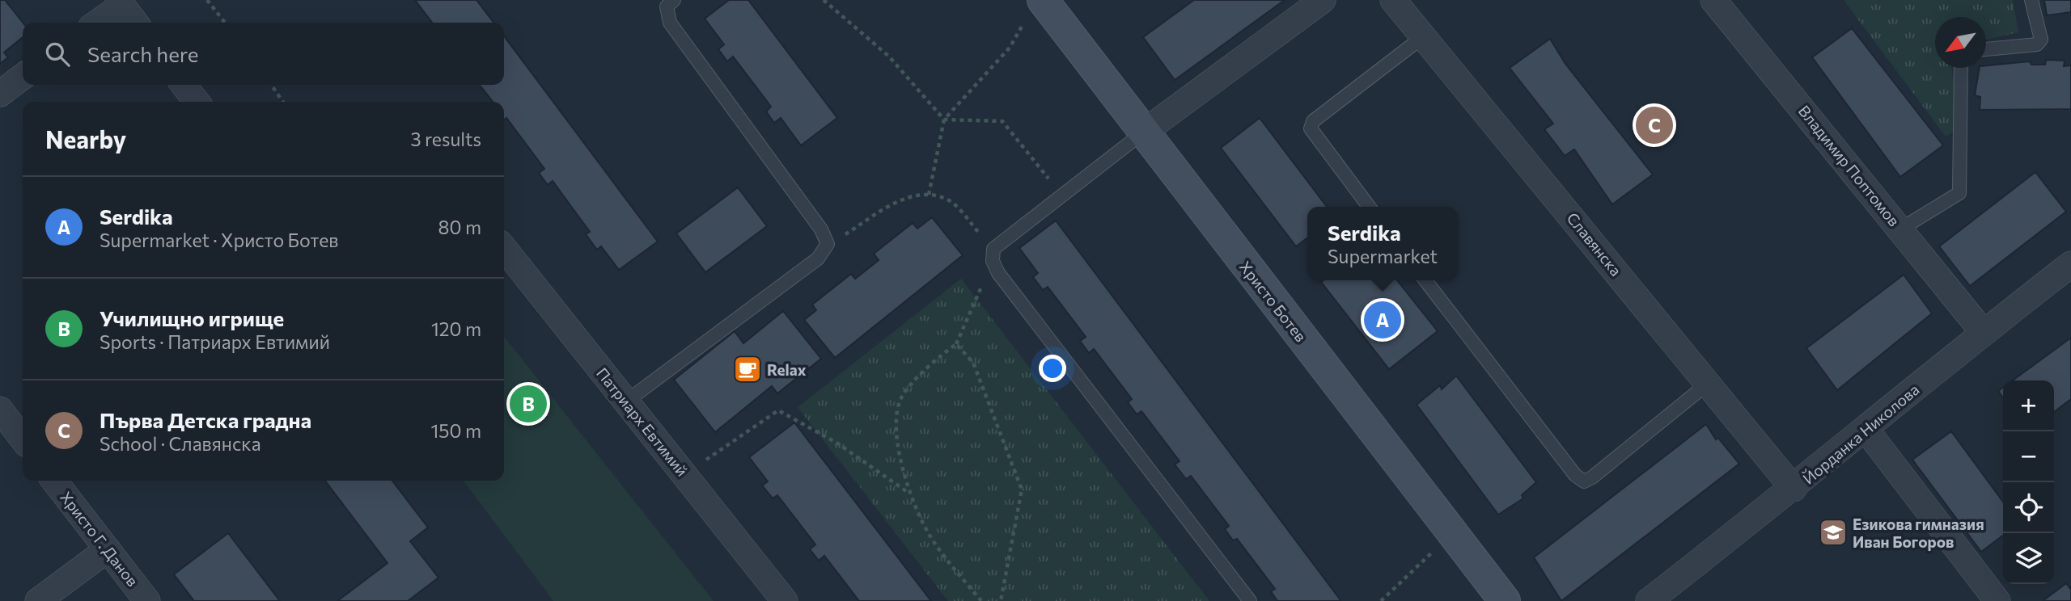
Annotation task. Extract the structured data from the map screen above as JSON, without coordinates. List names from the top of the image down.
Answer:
{
  "streets": {
    "street": [
      "Владимир Поптомов",
      "Славянска",
      "Христо Ботев",
      "Патриарх Евтимий",
      "Йорданка Николова",
      "Христо Г. Данов"
    ]
  },
  "crossings": [
    ["Владимир Поптомов", "Йорданка Николова"],
    ["Славянска", "Йорданка Николова"]
  ],
  "places": {
    "cafe": ["Relax"],
    "school or university": ["Езикова гимназия Иван Богоров"]
  },
  "north": "bottom left",
  "page": {
    "search": "Search here",
    "heading": ["Nearby", "3 results"],
    "pins": ["C", "A", "B"],
    "list": [
      {
        "mark": "A",
        "name": "Serdika",
        "note": "Supermarket · Христо Ботев",
        "value": "80 m"
      },
      {
        "mark": "B",
        "name": "Училищно игрище",
        "note": "Sports · Патриарх Евтимий",
        "value": "120 m"
      },
      {
        "mark": "C",
        "name": "Първа Детска градна",
        "note": "School · Славянска",
        "value": "150 m"
      }
    ],
    "popup": ["Serdika", "Supermarket"],
    "map_buttons": ["+", "−"]
  }
}
